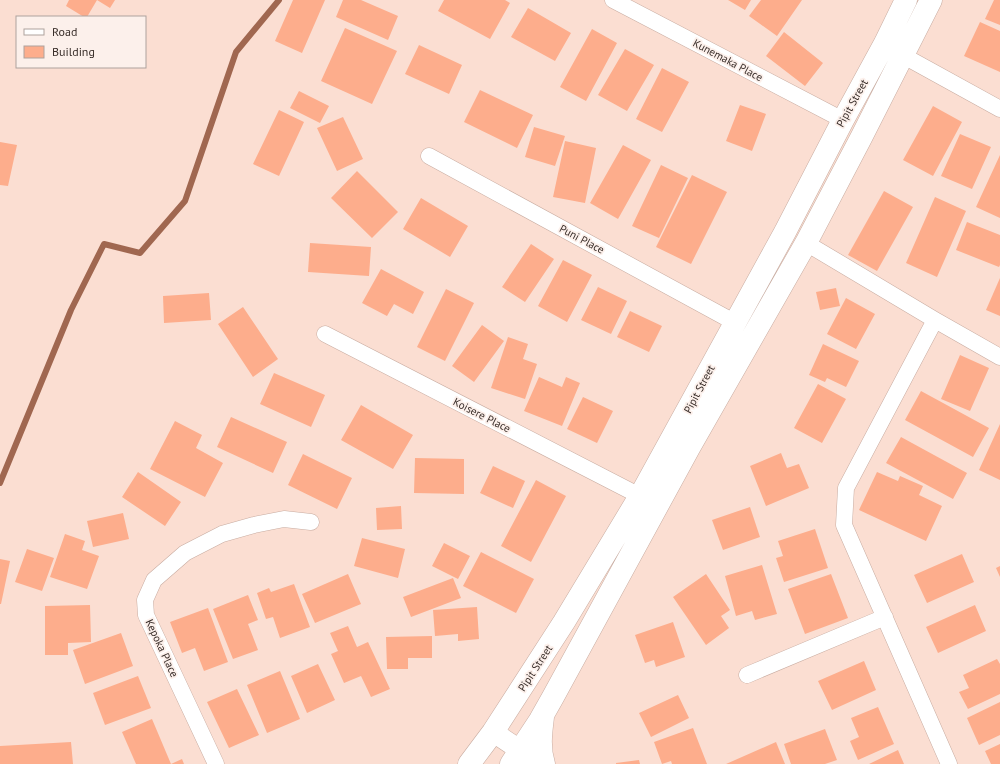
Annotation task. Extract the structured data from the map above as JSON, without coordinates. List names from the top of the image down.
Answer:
{
  "streets": {
    "main road": ["Pipit Street"],
    "street": [
      "Kunemaka Place",
      "Puni Place",
      "Koisere Place",
      "Kepoka Place"
    ]
  },
  "crossings": [
    ["Kunemaka Place", "Pipit Street"],
    ["Pipit Street", "Puni Place"],
    ["Pipit Street", "Koisere Place"]
  ],
  "legend": ["Road", "Building"]
}
